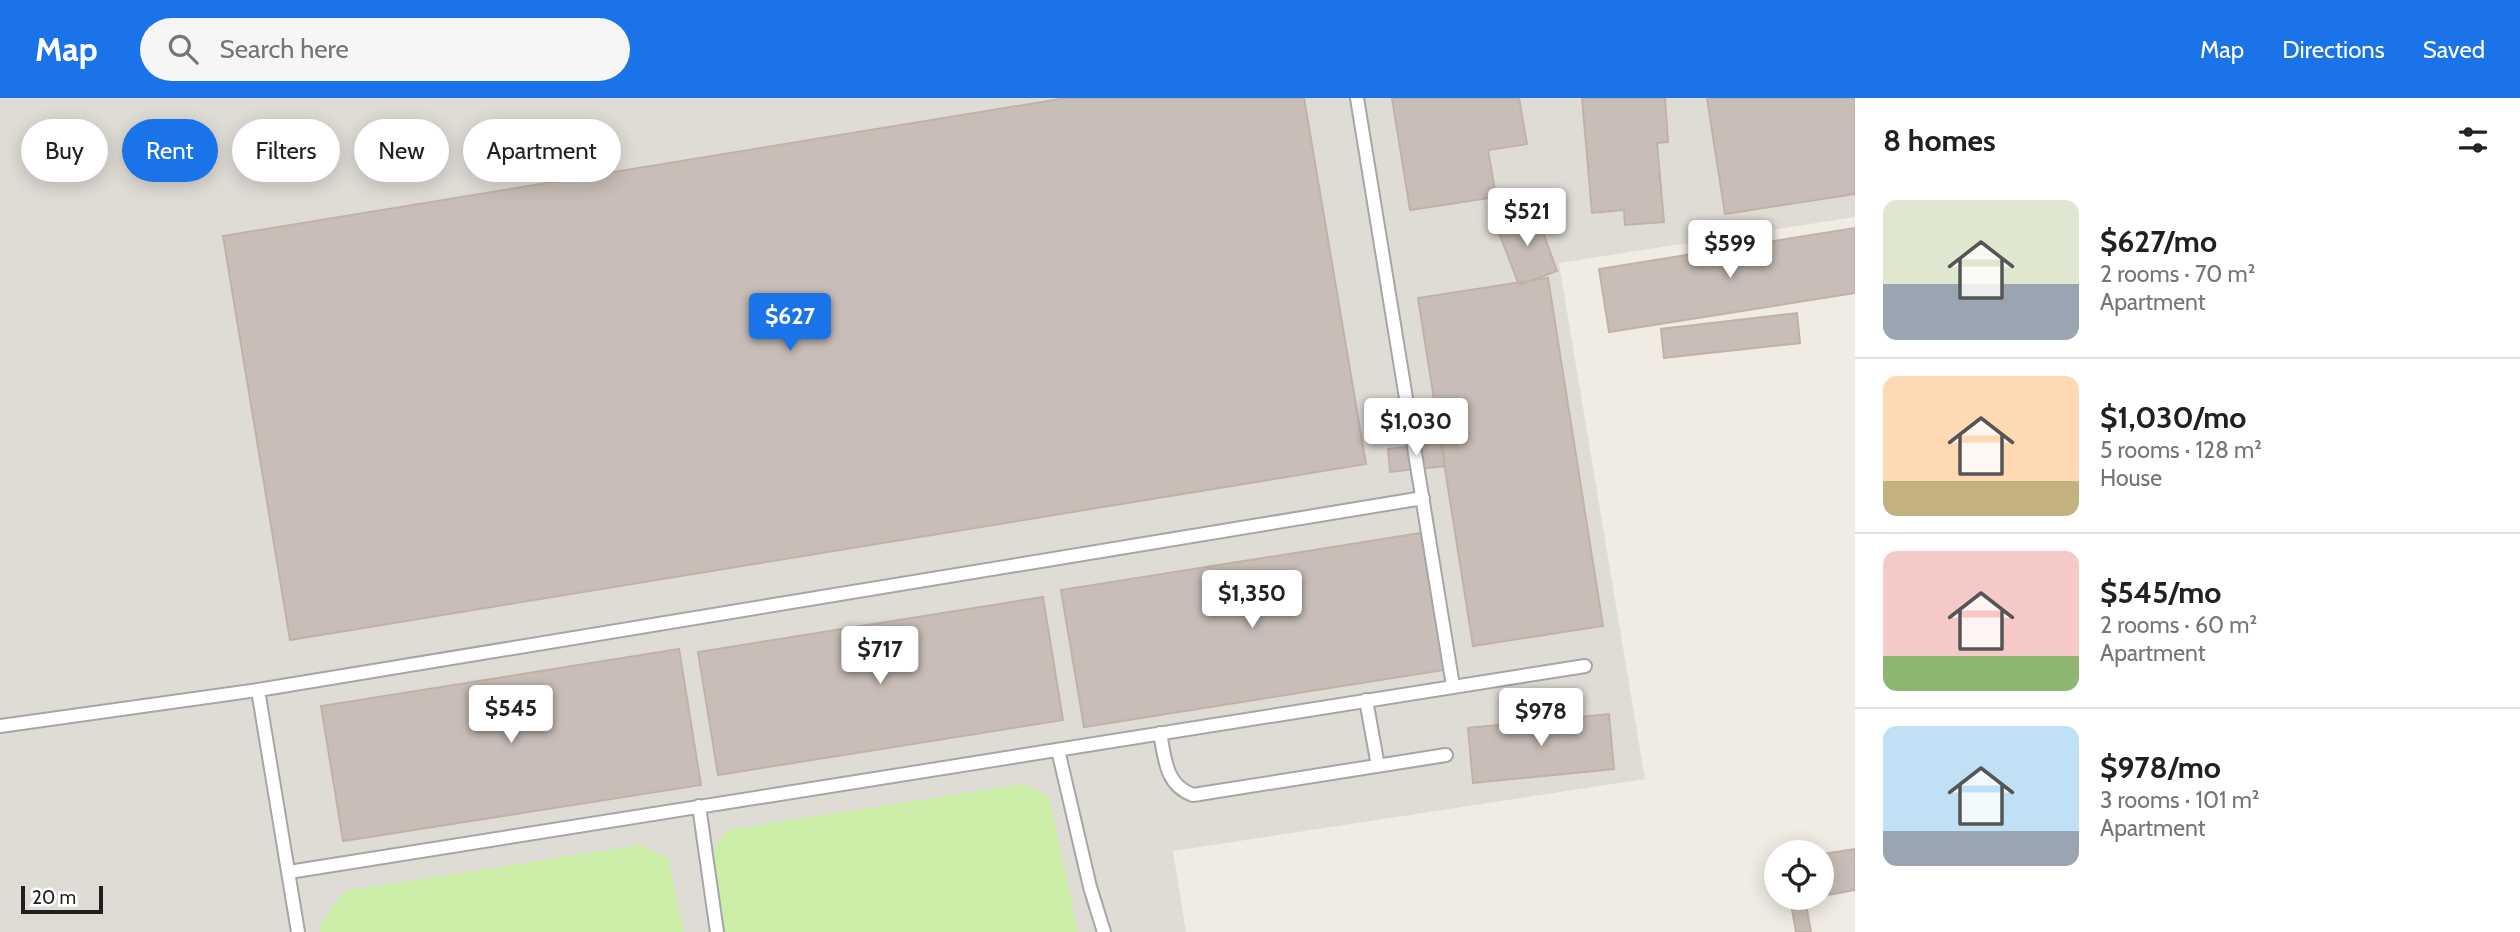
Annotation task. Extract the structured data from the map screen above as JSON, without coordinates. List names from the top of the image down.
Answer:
{
  "scale_bar": "20 m",
  "page": {
    "header": "Map",
    "search": "Search here",
    "nav": ["Map", "Directions", "Saved"],
    "heading": "8 homes",
    "chip": [
      "Buy",
      "Rent",
      "Filters",
      "New",
      "Apartment"
    ],
    "list": [
      {
        "name": "$627/mo",
        "note": "2 rooms · 70 m² · Apartment"
      },
      {
        "name": "$1,030/mo",
        "note": "5 rooms · 128 m² · House"
      },
      {
        "name": "$545/mo",
        "note": "2 rooms · 60 m² · Apartment"
      },
      {
        "name": "$978/mo",
        "note": "3 rooms · 101 m² · Apartment"
      }
    ],
    "price": [
      "$521",
      "$599",
      "$627",
      "$1,030",
      "$1,350",
      "$717",
      "$545",
      "$978"
    ],
    "scale": "20 m"
  }
}
